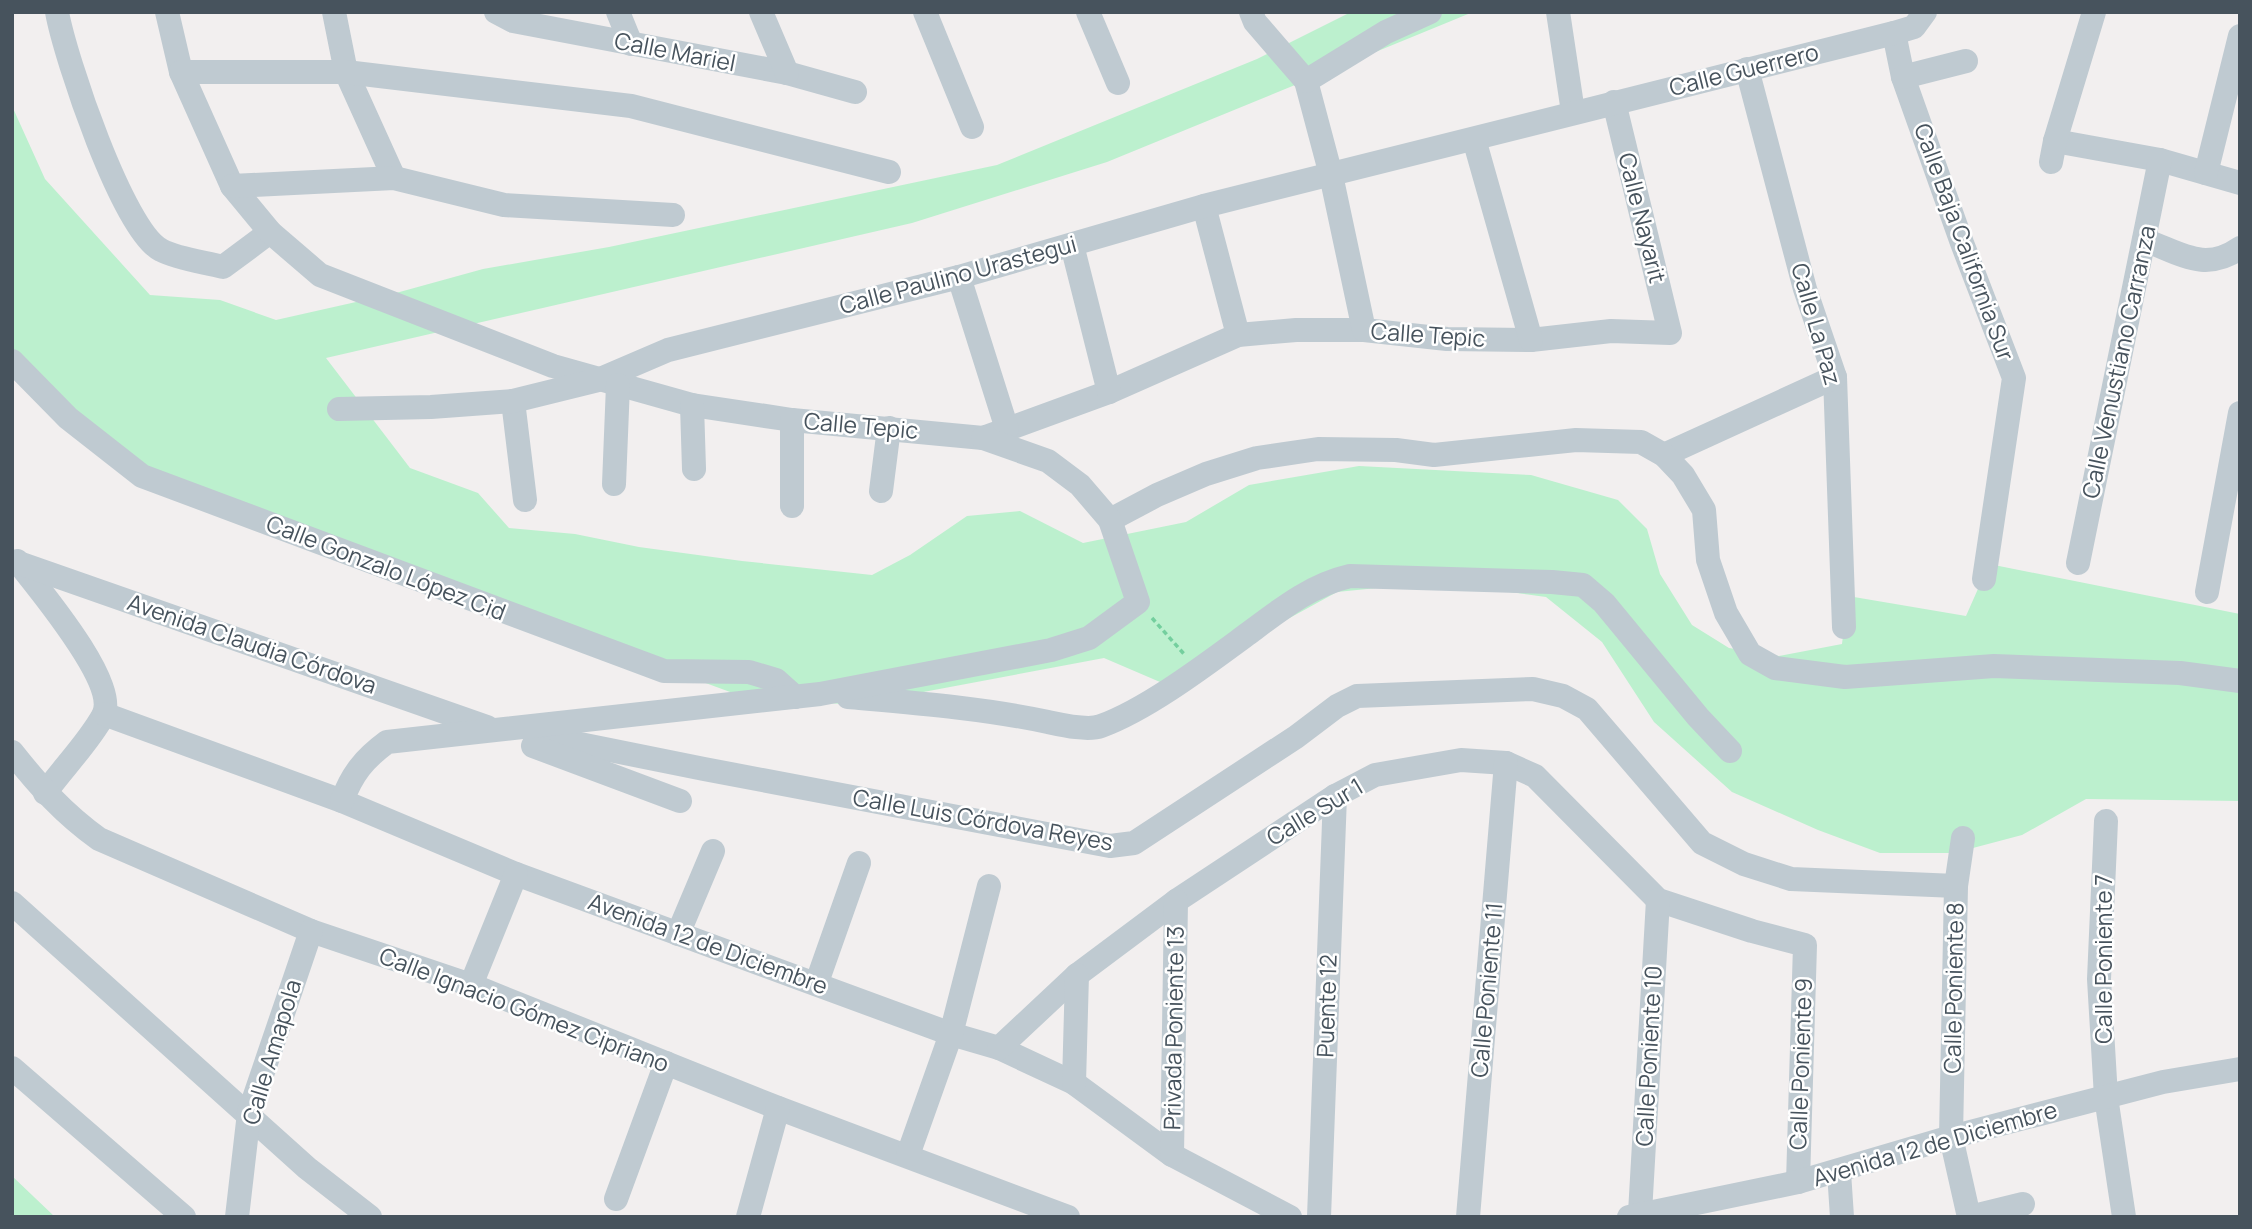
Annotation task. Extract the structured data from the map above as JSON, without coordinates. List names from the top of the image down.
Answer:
{
  "streets": {
    "street": [
      "Calle Mariel",
      "Calle Guerrero",
      "Calle Nayarit",
      "Calle Baja California Sur",
      "Calle Paulino Urastegui",
      "Calle La Paz",
      "Calle Tepic",
      "Calle Venustiano Carranza",
      "Calle Gonzalo López Cid",
      "Avenida Claudia Córdova",
      "Calle Sur 1",
      "Calle Luis Córdova Reyes",
      "Avenida 12 de Diciembre",
      "Calle Poniente 7",
      "Calle Poniente 8",
      "Calle Poniente 11",
      "Puente 12",
      "Calle Ignacio Gómez Cipriano",
      "Privada Poniente 13",
      "Calle Amapola",
      "Calle Poniente 10",
      "Calle Poniente 9"
    ]
  },
  "crossings": [
    ["Calle Guerrero", "Calle Nayarit"],
    ["Calle Guerrero", "Calle Baja California Sur"],
    ["Calle Guerrero", "Calle Paulino Urastegui"],
    ["Calle Guerrero", "Calle La Paz"],
    ["Calle Nayarit", "Calle Tepic"],
    ["Calle Paulino Urastegui", "Calle Tepic"],
    ["Calle Sur 1", "Avenida 12 de Diciembre"],
    ["Calle Sur 1", "Calle Poniente 11"],
    ["Calle Sur 1", "Puente 12"],
    ["Calle Sur 1", "Privada Poniente 13"],
    ["Calle Sur 1", "Calle Poniente 10"],
    ["Calle Sur 1", "Calle Poniente 9"],
    ["Calle Luis Córdova Reyes", "Calle Poniente 8"],
    ["Avenida 12 de Diciembre", "Calle Poniente 7"],
    ["Avenida 12 de Diciembre", "Calle Poniente 8"],
    ["Avenida 12 de Diciembre", "Privada Poniente 13"],
    ["Avenida 12 de Diciembre", "Calle Poniente 10"],
    ["Avenida 12 de Diciembre", "Calle Poniente 9"],
    ["Calle Ignacio Gómez Cipriano", "Calle Amapola"]
  ]
}
